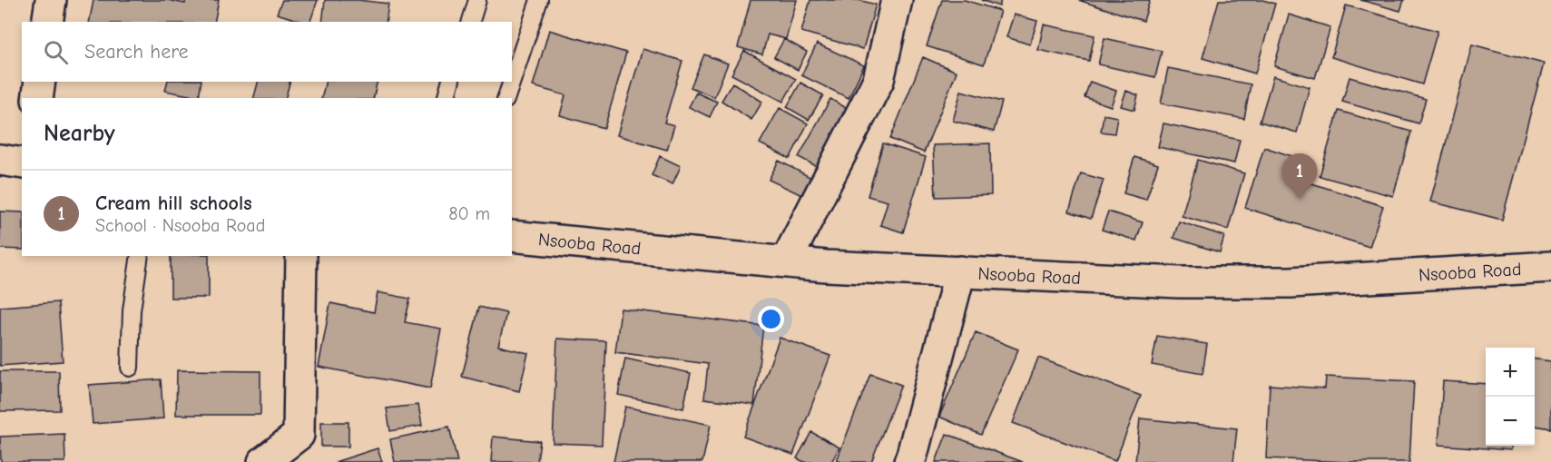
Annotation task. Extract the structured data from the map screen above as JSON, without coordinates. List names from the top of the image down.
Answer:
{
  "streets": {
    "street": ["Nsooba Road"]
  },
  "page": {
    "search": "Search here",
    "heading": "Nearby",
    "pins": "1",
    "list": [
      {
        "mark": "1",
        "name": "Cream hill schools",
        "note": "School · Nsooba Road",
        "value": "80 m"
      }
    ],
    "map_buttons": ["+", "−"]
  }
}
